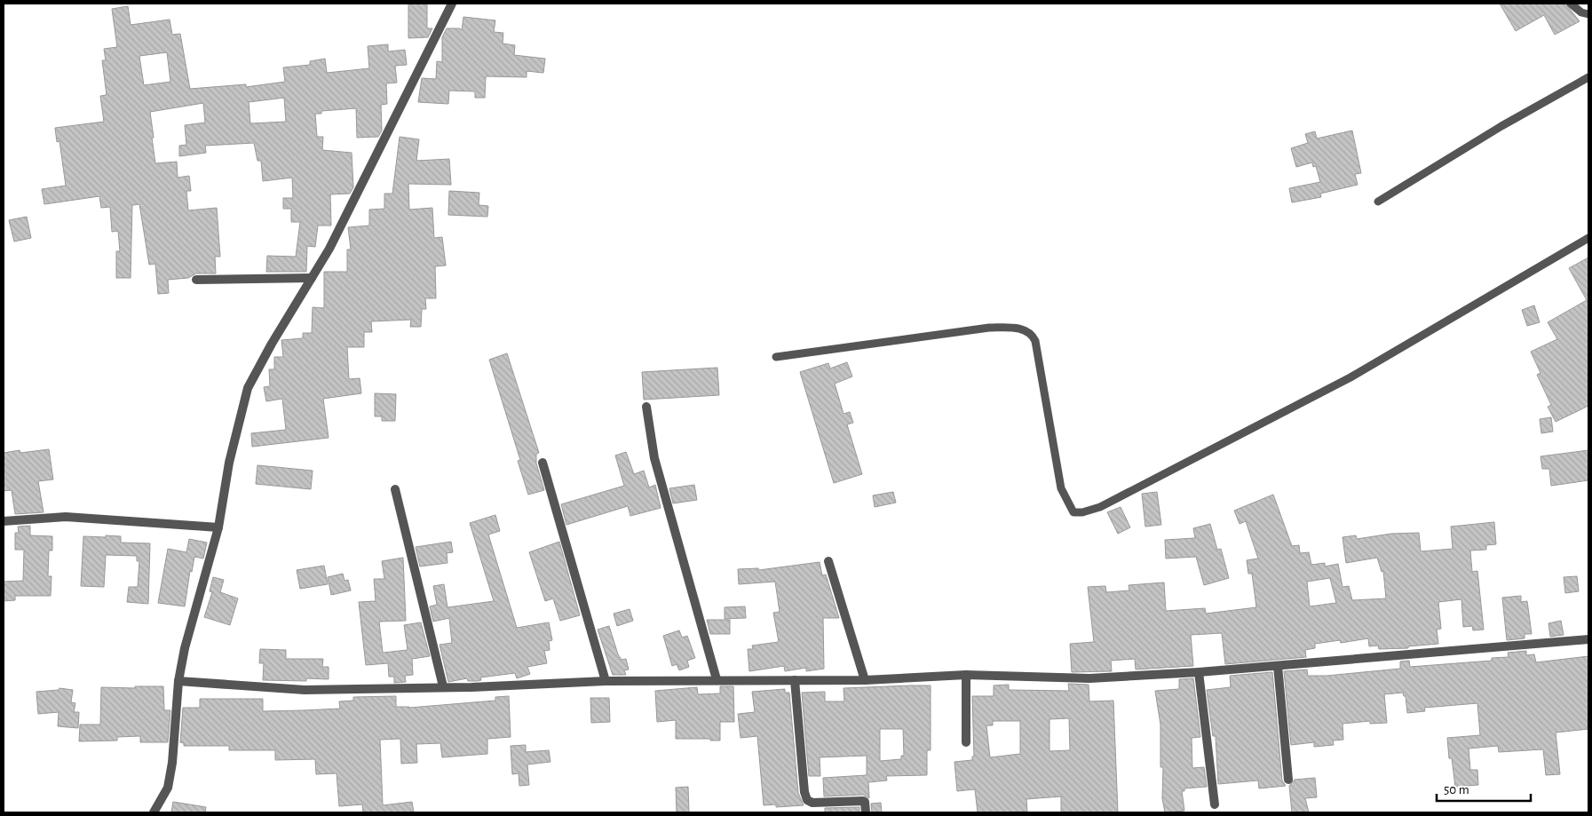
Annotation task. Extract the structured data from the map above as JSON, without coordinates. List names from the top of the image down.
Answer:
{
  "scale_bar": "50 m"
}
